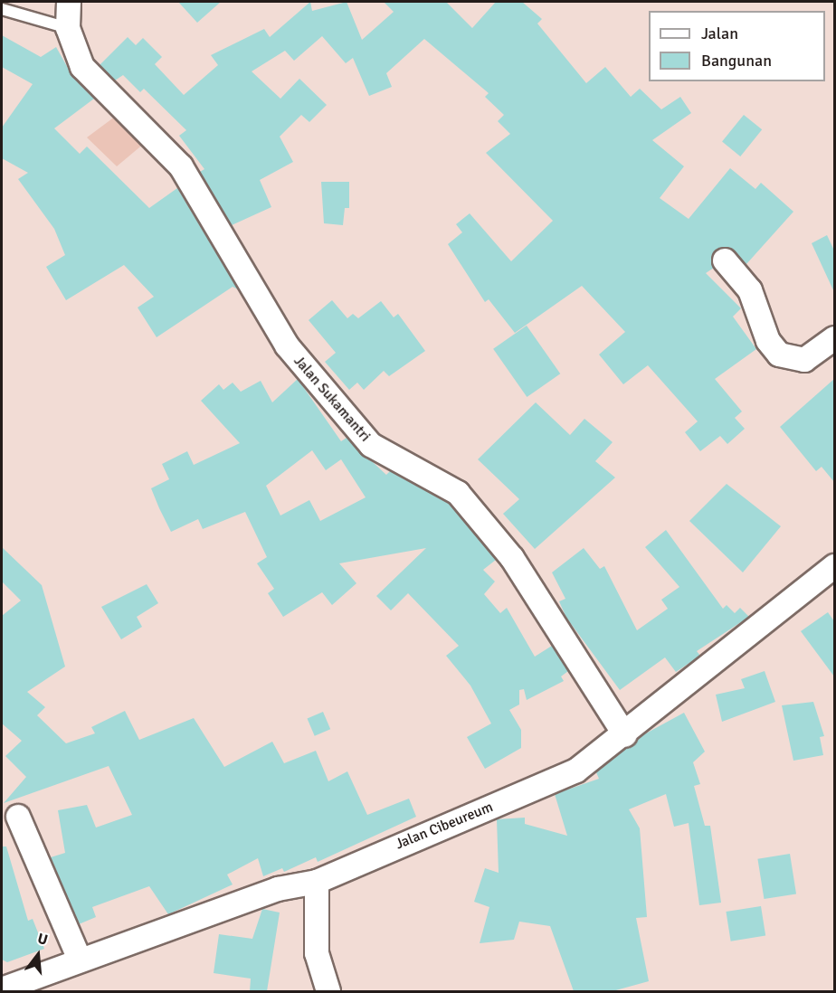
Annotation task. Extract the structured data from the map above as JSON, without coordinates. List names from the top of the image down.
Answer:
{
  "streets": {
    "street": ["Jalan Sukamantri", "Jalan Cibeureum"]
  },
  "crossings": [
    ["Jalan Sukamantri", "Jalan Cibeureum"]
  ],
  "legend": ["Jalan", "Bangunan"],
  "north": "top"
}
